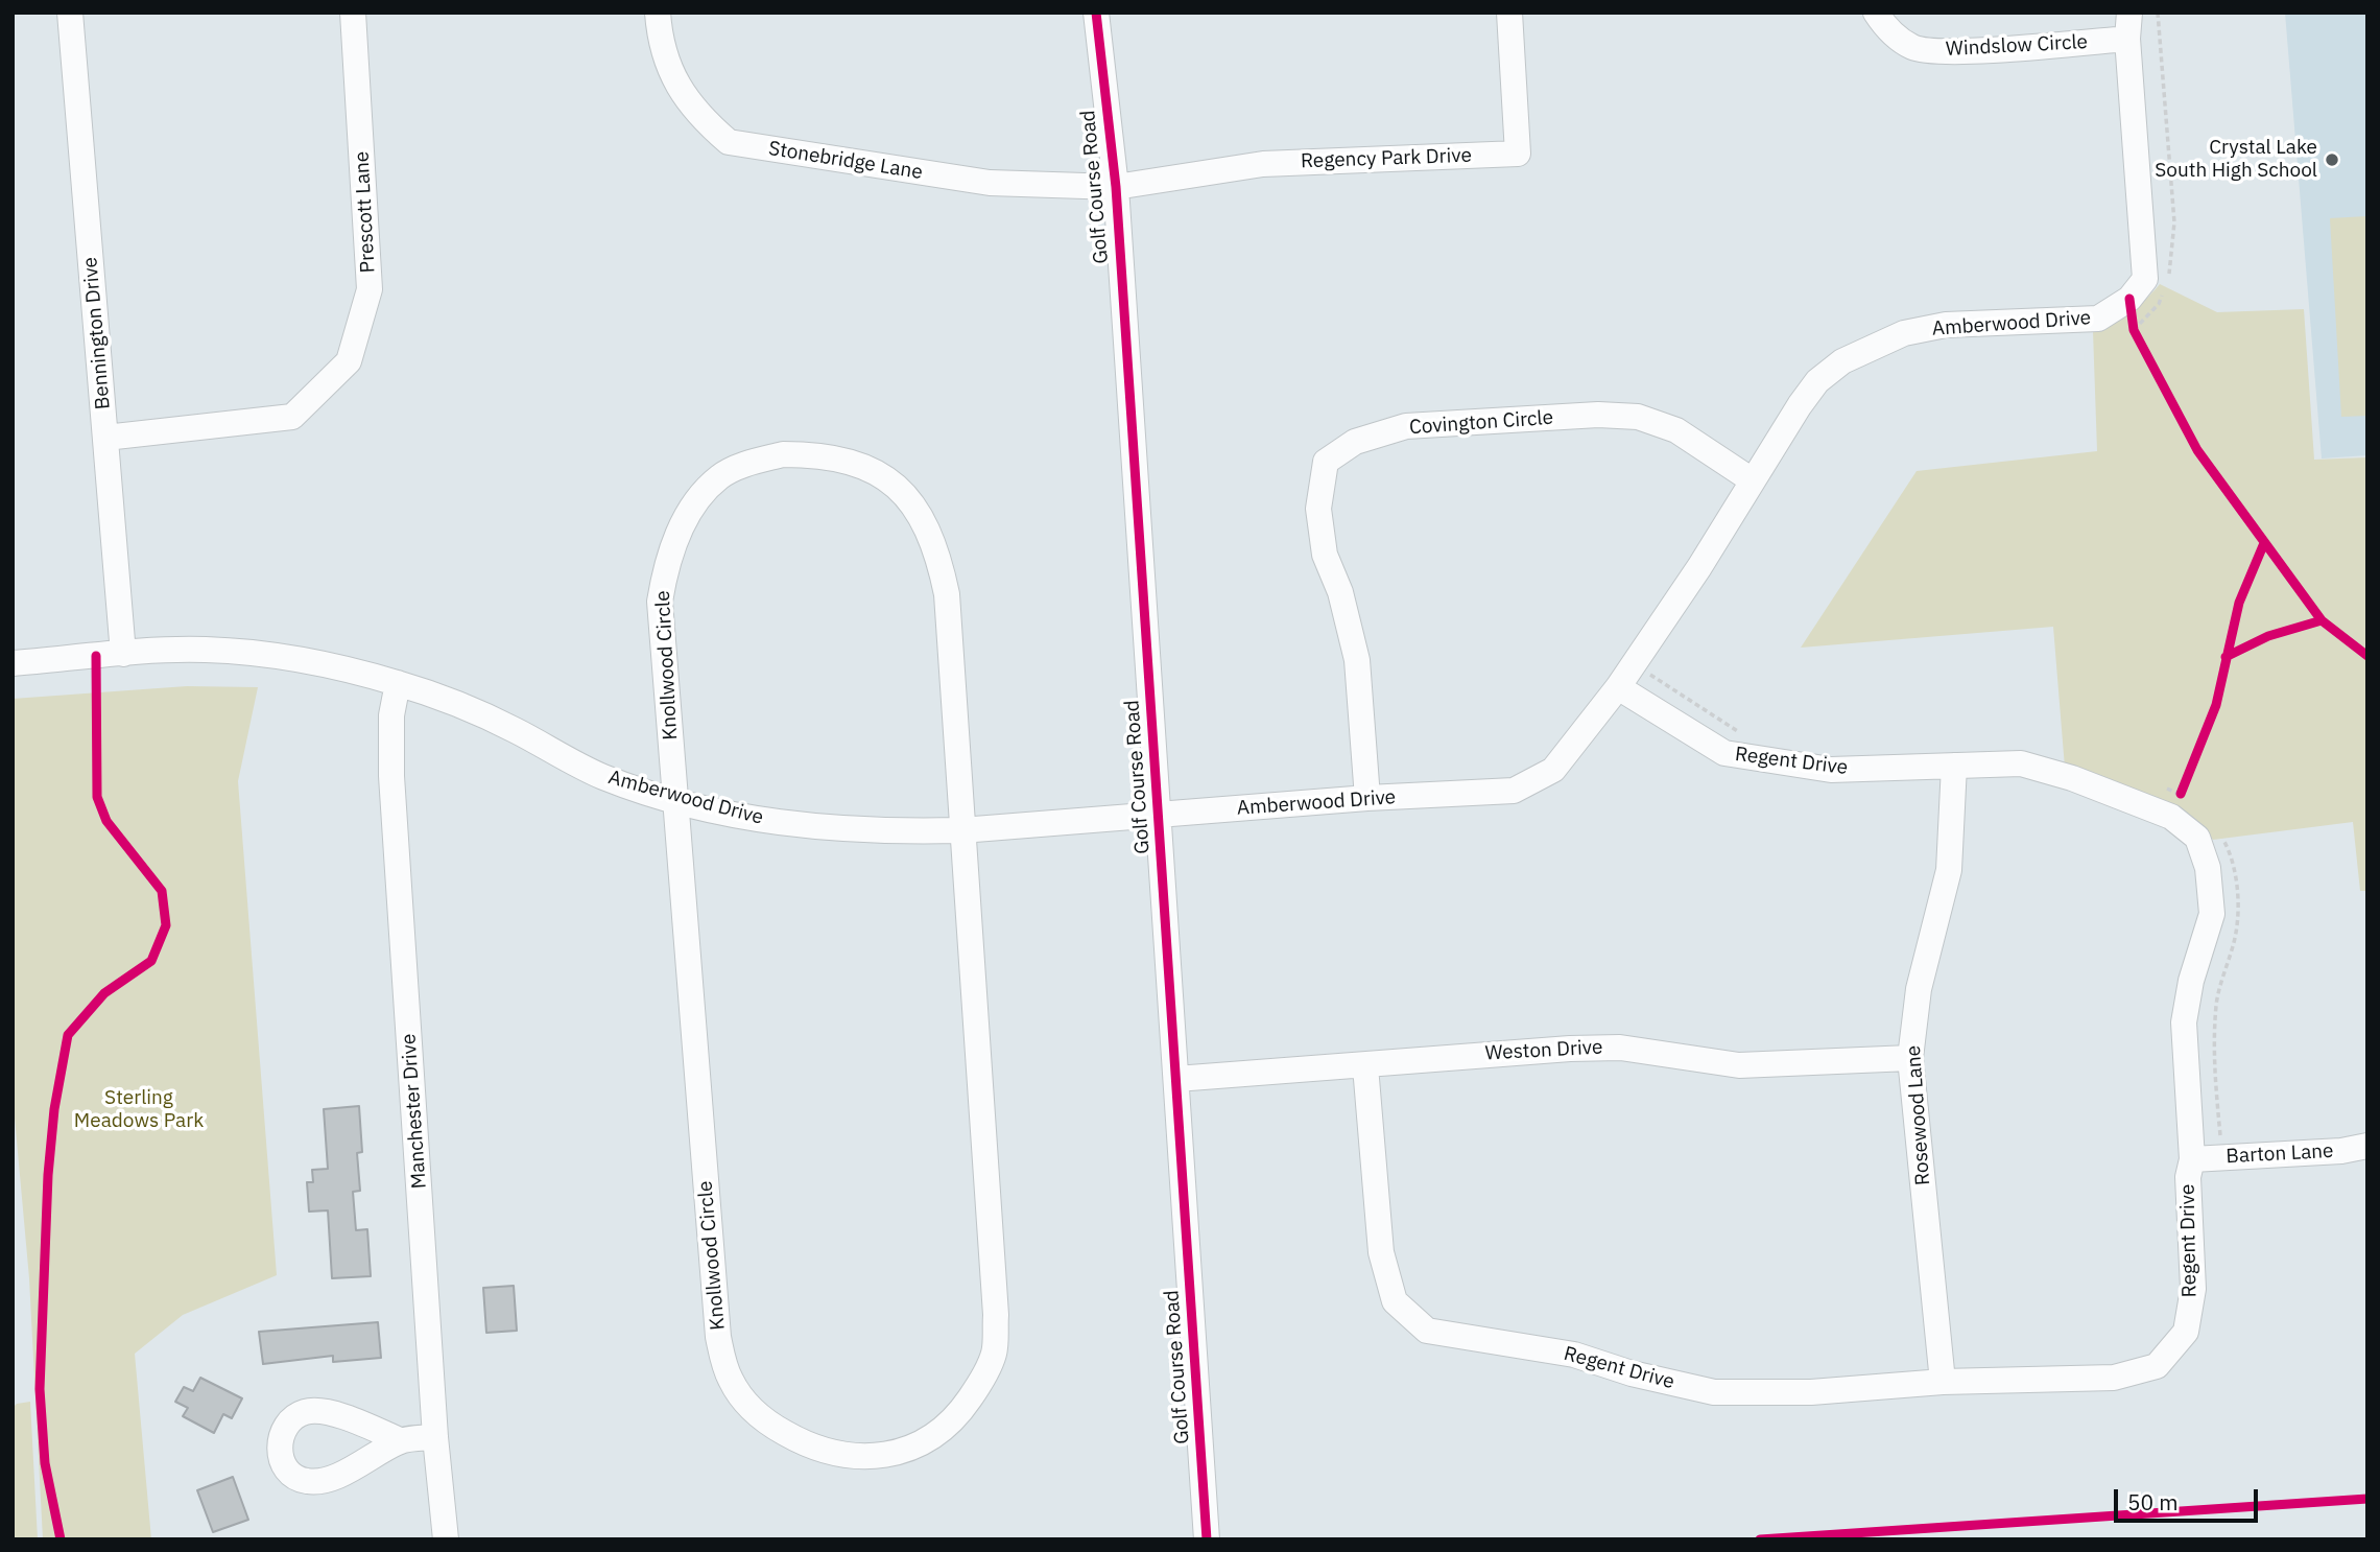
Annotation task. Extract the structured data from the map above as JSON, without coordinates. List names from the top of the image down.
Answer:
{
  "streets": {
    "street": [
      "Windslow Circle",
      "Regency Park Drive",
      "Stonebridge Lane",
      "Golf Course Road",
      "Prescott Lane",
      "Amberwood Drive",
      "Bennington Drive",
      "Covington Circle",
      "Knollwood Circle",
      "Regent Drive",
      "Weston Drive",
      "Manchester Drive",
      "Rosewood Lane",
      "Barton Lane"
    ]
  },
  "crossings": [
    ["Regency Park Drive", "Stonebridge Lane"],
    ["Regency Park Drive", "Golf Course Road"],
    ["Stonebridge Lane", "Golf Course Road"],
    ["Golf Course Road", "Amberwood Drive"],
    ["Golf Course Road", "Weston Drive"],
    ["Prescott Lane", "Bennington Drive"],
    ["Amberwood Drive", "Bennington Drive"],
    ["Amberwood Drive", "Covington Circle"],
    ["Amberwood Drive", "Knollwood Circle"],
    ["Amberwood Drive", "Regent Drive"],
    ["Amberwood Drive", "Manchester Drive"],
    ["Regent Drive", "Weston Drive"],
    ["Regent Drive", "Rosewood Lane"],
    ["Regent Drive", "Barton Lane"],
    ["Weston Drive", "Rosewood Lane"]
  ],
  "parks": ["Sterling Meadows Park"],
  "places": ["Crystal Lake South High School"],
  "scale_bar": "50 m"
}
